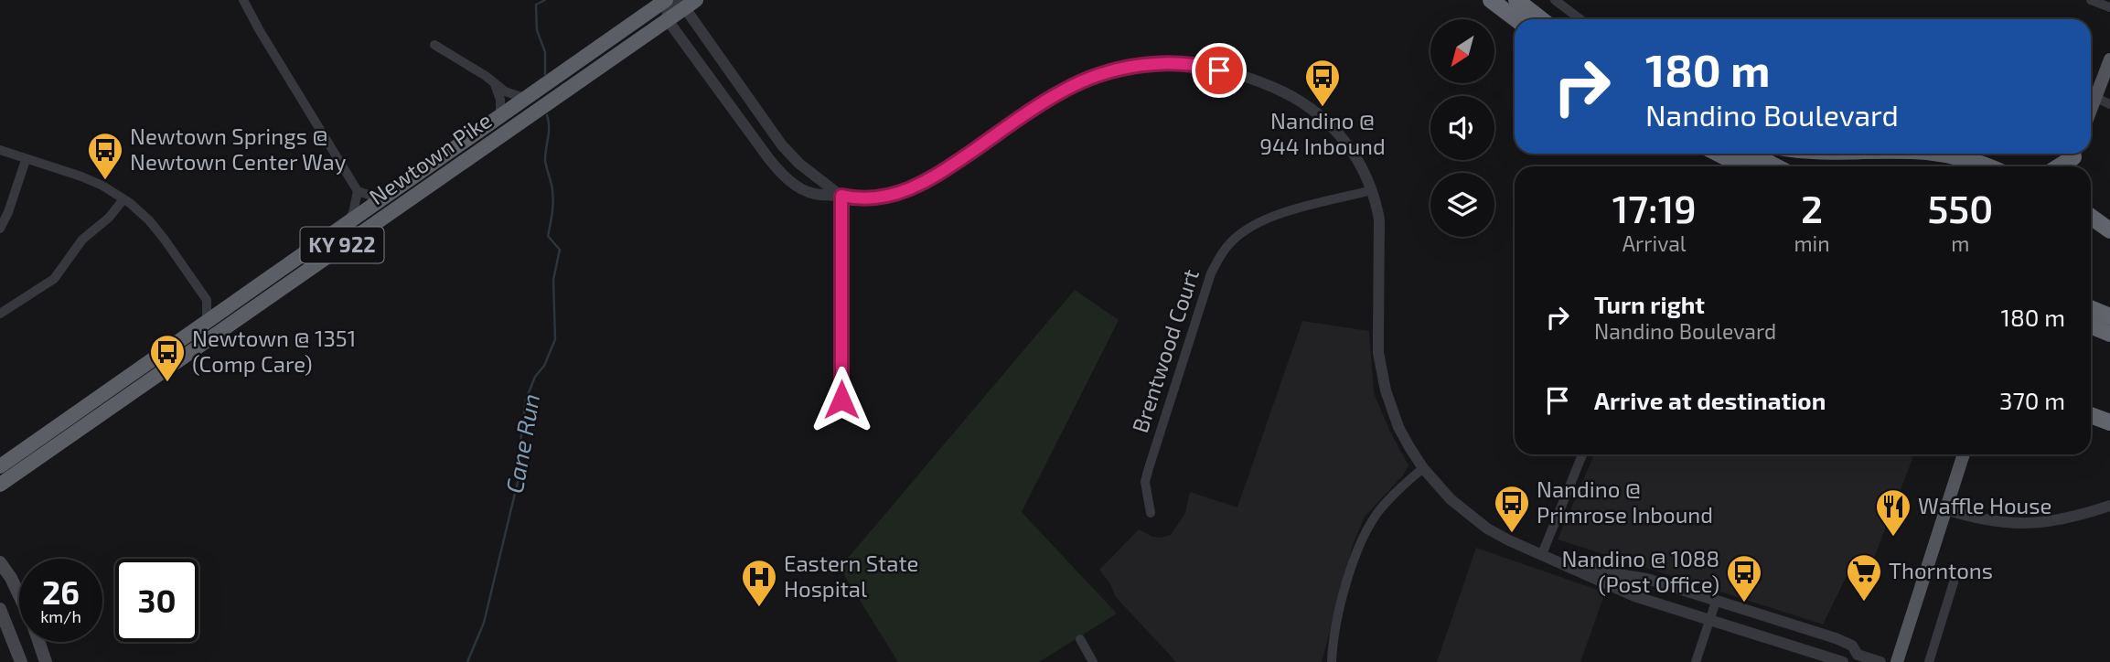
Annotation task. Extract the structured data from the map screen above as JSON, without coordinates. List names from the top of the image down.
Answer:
{
  "streets": {
    "highway": ["Newtown Pike", "KY 922"],
    "street": ["Brentwood Court"]
  },
  "water": ["Cane Run"],
  "places": {
    "bus stop": [
      "Nandino @ 944 Inbound",
      "Newtown Springs @ Newtown Center Way",
      "Newtown @ 1351 (Comp Care)",
      "Nandino @ Primrose Inbound",
      "Nandino @ 1088 (Post Office)"
    ],
    "restaurant": ["Waffle House"],
    "supermarket": ["Thorntons"],
    "hospital": ["Eastern State Hospital"]
  },
  "north": "bottom left",
  "page": {
    "turn": ["180 m", "Nandino Boulevard"],
    "eta": [
      "17:19",
      "Arrival",
      "2",
      "min",
      "550",
      "m"
    ],
    "list": [
      {
        "name": "Turn right",
        "note": "Nandino Boulevard",
        "value": "180 m"
      },
      {
        "name": "Arrive at destination",
        "value": "370 m"
      }
    ],
    "speed": "26 km/h",
    "limit": "30"
  }
}
